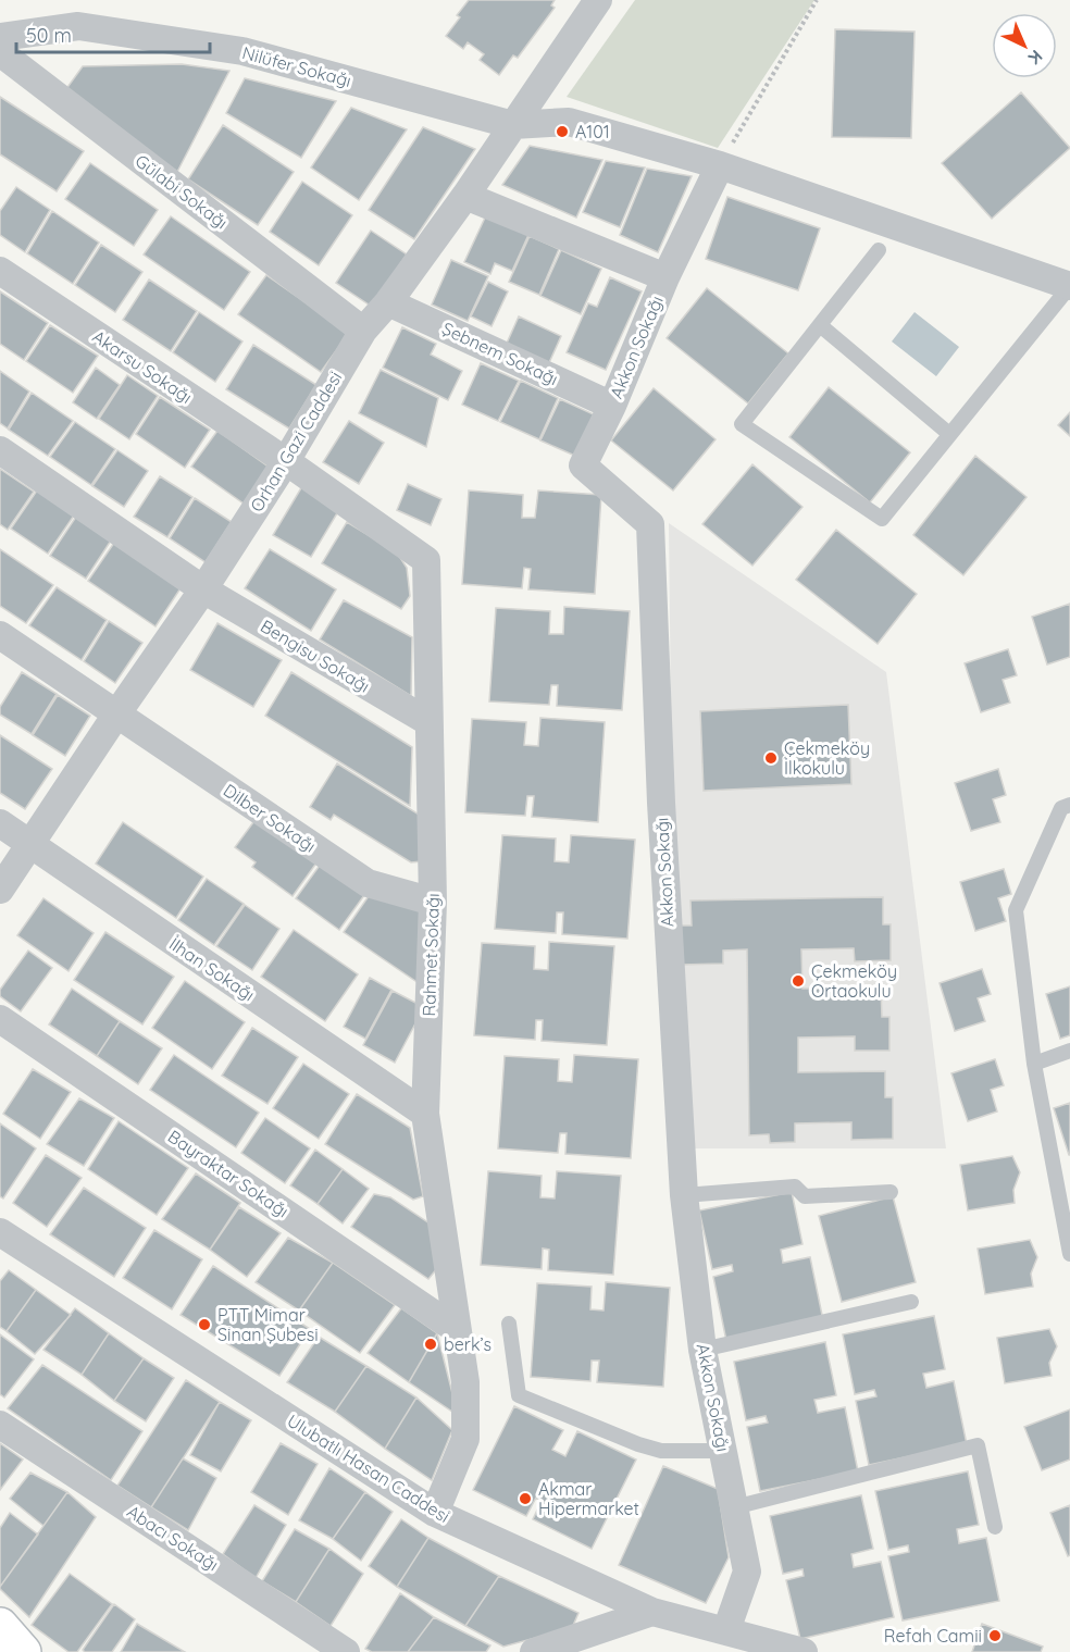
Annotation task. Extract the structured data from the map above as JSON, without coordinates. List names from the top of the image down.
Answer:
{
  "streets": {
    "street": [
      "Nilüfer Sokağı",
      "Gülabi Sokağı",
      "Akkon Sokağı",
      "Şebnem Sokağı",
      "Akarsu Sokağı",
      "Orhan Gazi Caddesi",
      "Bengisu Sokağı",
      "Dilber Sokağı",
      "Rahmet Sokağı",
      "İlhan Sokağı",
      "Bayraktar Sokağı",
      "Ulubatlı Hasan Caddesi",
      "Abacı Sokağı"
    ]
  },
  "crossings": [
    ["Nilüfer Sokağı", "Akkon Sokağı"],
    ["Nilüfer Sokağı", "Orhan Gazi Caddesi"],
    ["Gülabi Sokağı", "Orhan Gazi Caddesi"],
    ["Akkon Sokağı", "Şebnem Sokağı"],
    ["Akkon Sokağı", "Ulubatlı Hasan Caddesi"],
    ["Şebnem Sokağı", "Orhan Gazi Caddesi"],
    ["Akarsu Sokağı", "Orhan Gazi Caddesi"],
    ["Akarsu Sokağı", "Rahmet Sokağı"],
    ["Orhan Gazi Caddesi", "Bengisu Sokağı"],
    ["Orhan Gazi Caddesi", "Dilber Sokağı"],
    ["Orhan Gazi Caddesi", "Rahmet Sokağı"],
    ["Orhan Gazi Caddesi", "İlhan Sokağı"],
    ["Bengisu Sokağı", "Rahmet Sokağı"],
    ["Dilber Sokağı", "Rahmet Sokağı"],
    ["Rahmet Sokağı", "İlhan Sokağı"],
    ["Rahmet Sokağı", "Bayraktar Sokağı"],
    ["Rahmet Sokağı", "Ulubatlı Hasan Caddesi"]
  ],
  "places": [
    "A101",
    "Çekmeköy İlkokulu",
    "Çekmeköy Ortaokulu",
    "PTT Mimar Sinan Şubesi",
    "berk’s",
    "Akmar Hipermarket",
    "Refah Camii"
  ],
  "scale_bar": "50 m",
  "north": "bottom right"
}
